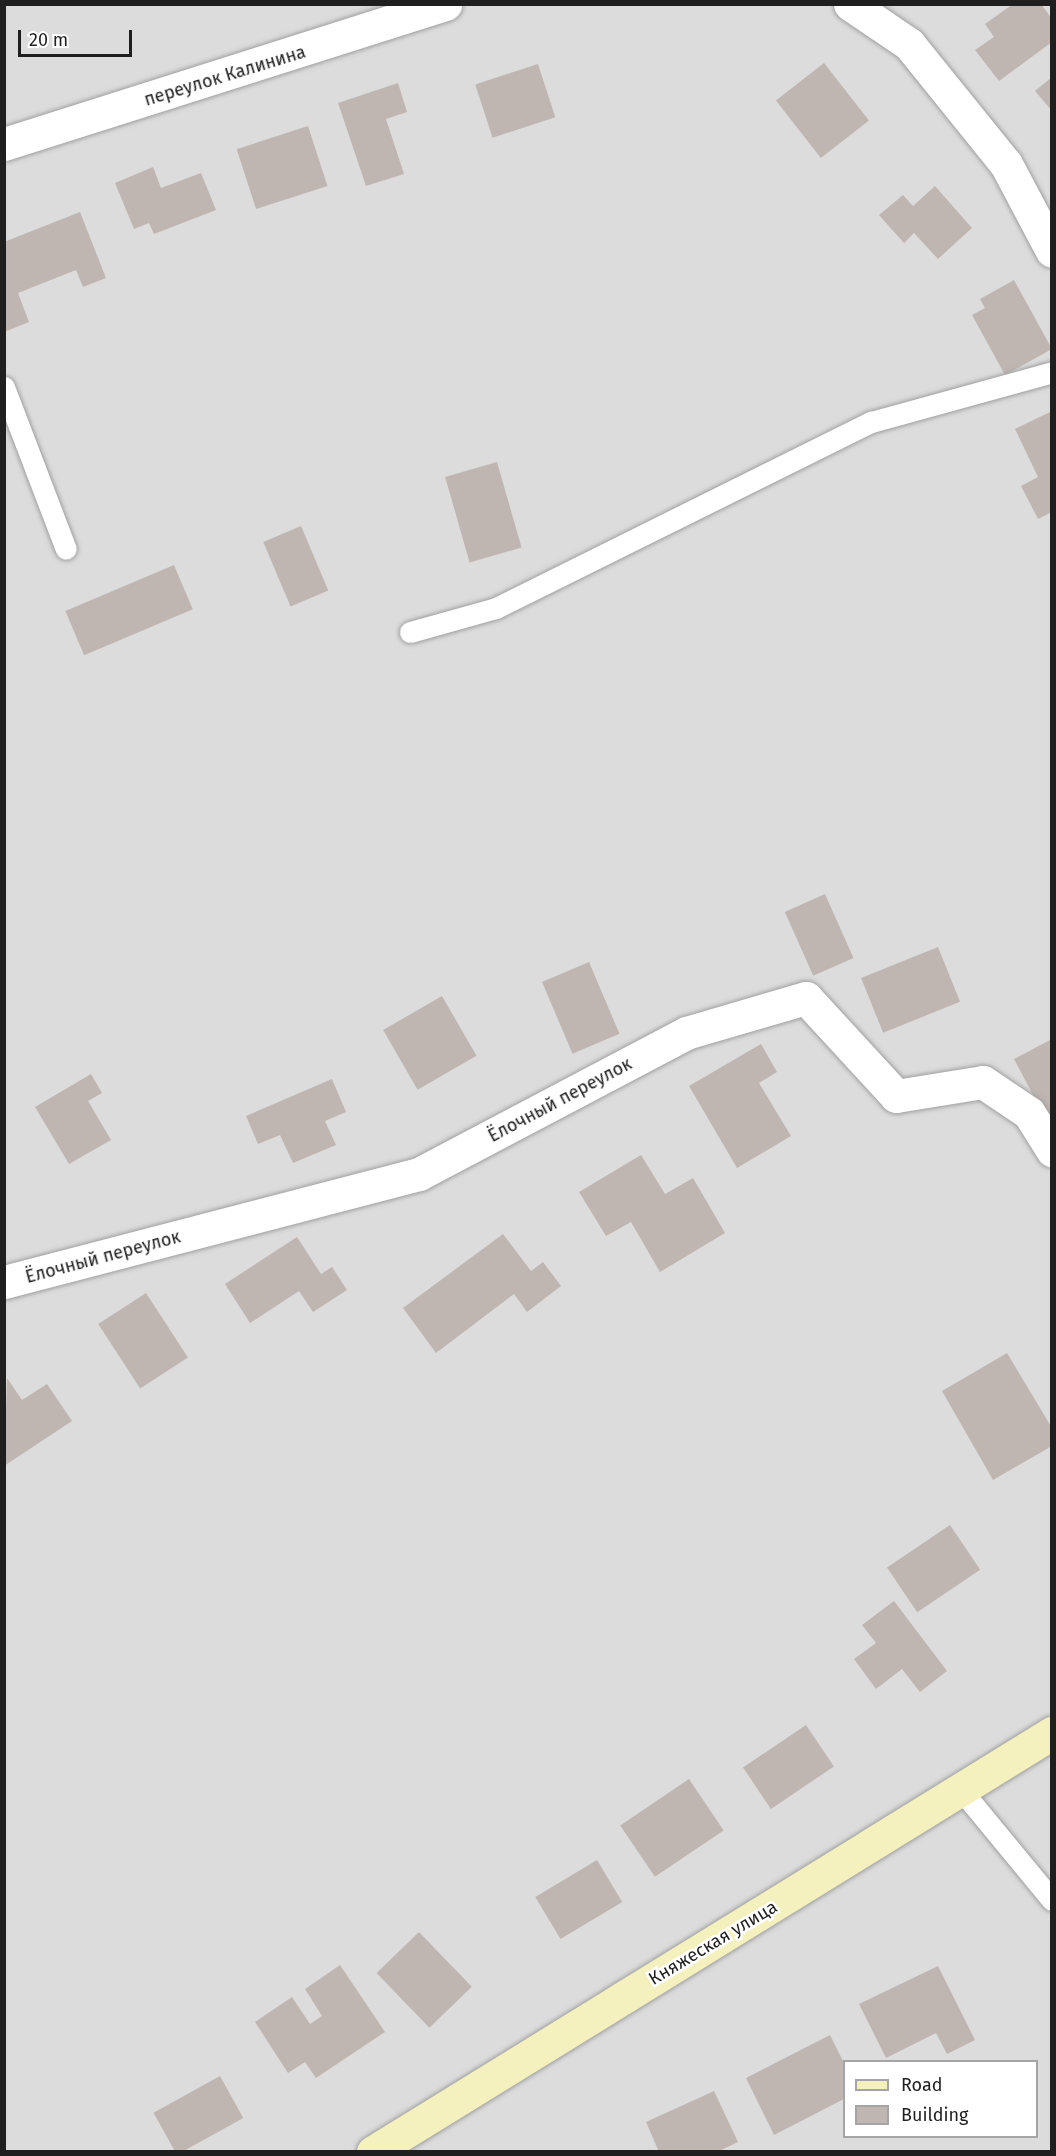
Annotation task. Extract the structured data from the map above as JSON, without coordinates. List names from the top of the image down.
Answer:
{
  "streets": {
    "street": ["переулок Калинина", "Ёлочный переулок", "Княжеская улица"]
  },
  "legend": ["Road", "Building"],
  "scale_bar": "20 m"
}
